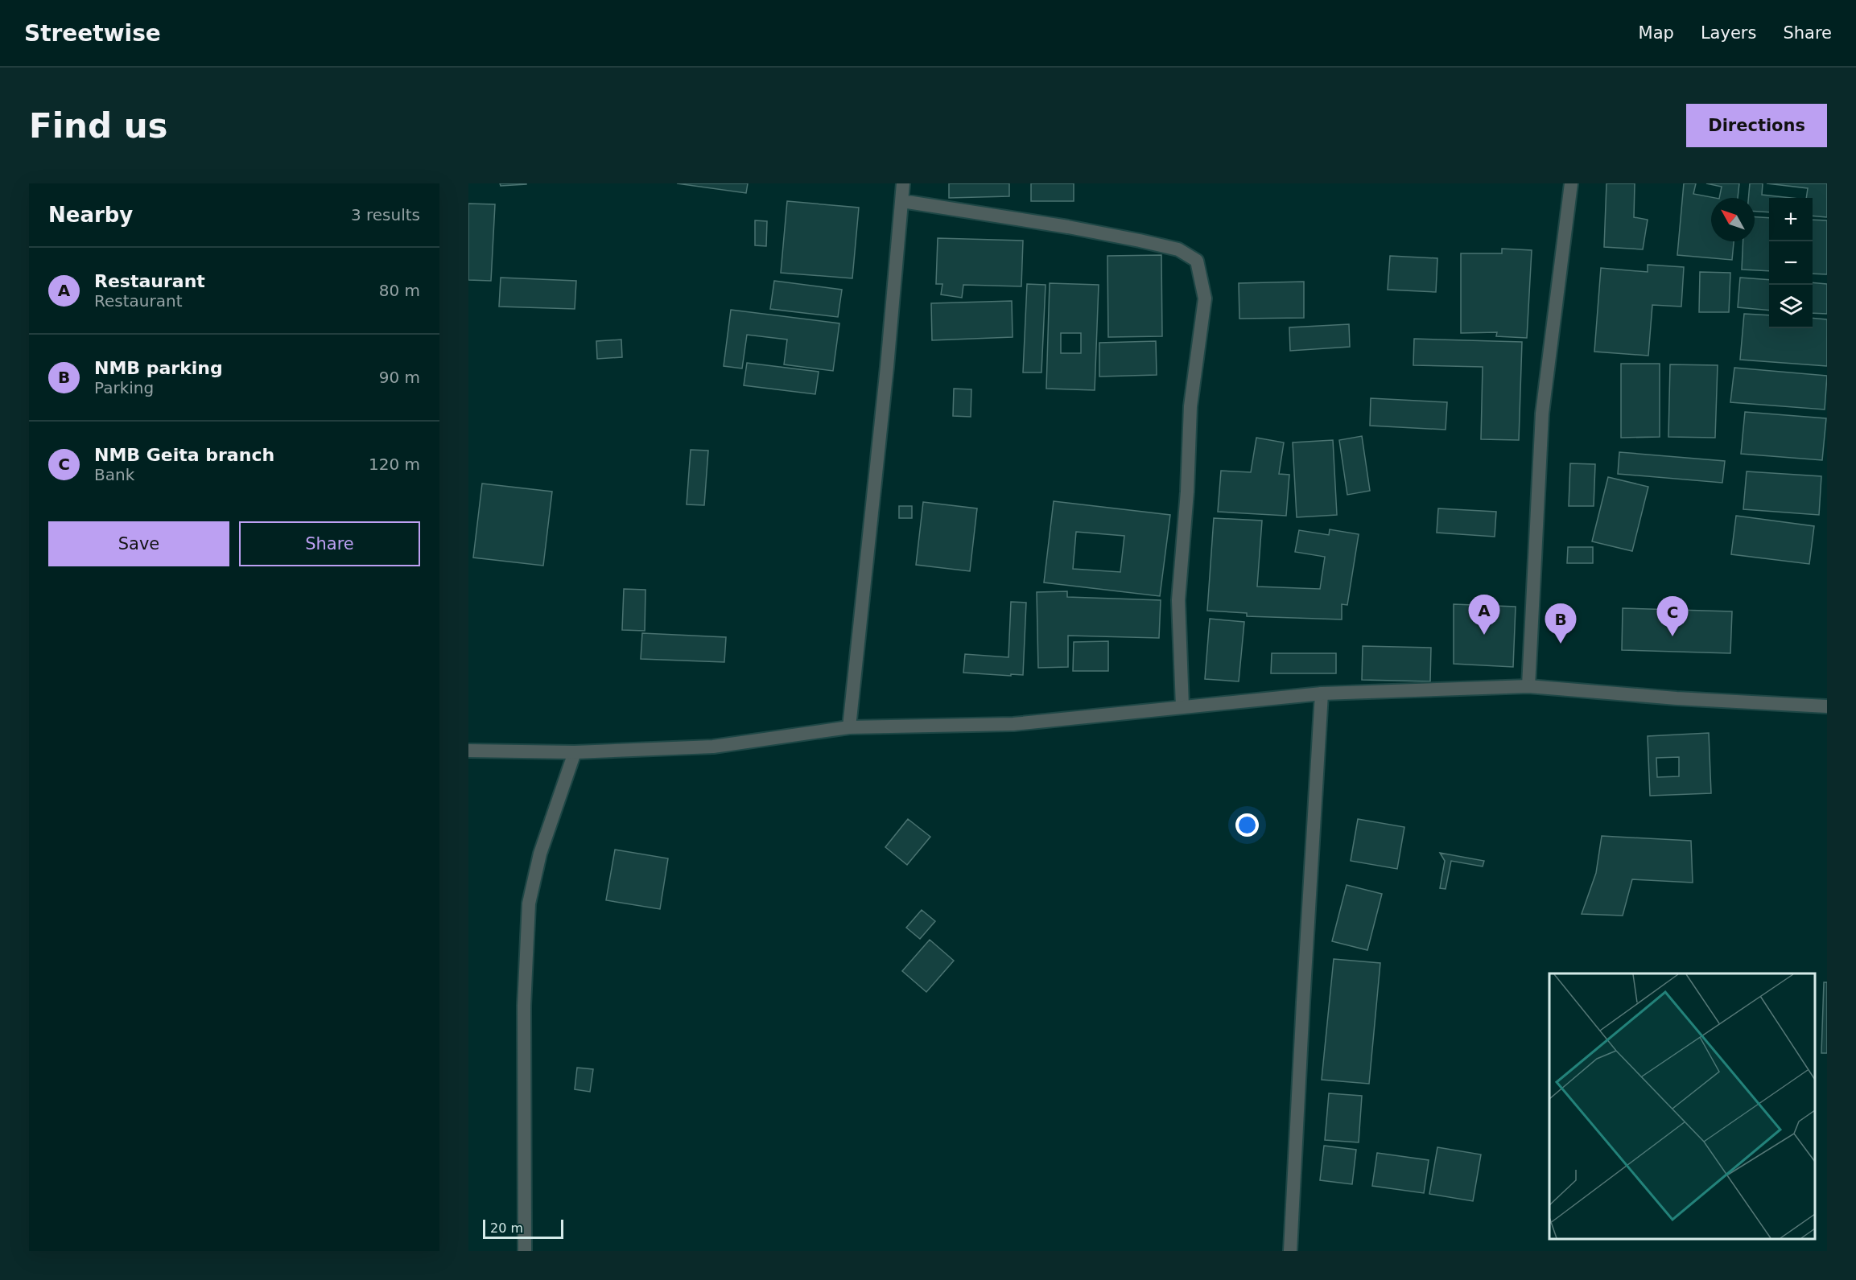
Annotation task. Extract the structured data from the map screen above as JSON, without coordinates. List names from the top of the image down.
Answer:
{
  "scale_bar": "20 m",
  "north": "top left",
  "page": {
    "header": "Streetwise",
    "nav": ["Map", "Layers", "Share"],
    "buttons": [
      "Directions",
      ["Save", "Share"]
    ],
    "title": "Find us",
    "heading": ["Nearby", "3 results"],
    "map_buttons": ["+", "−"],
    "list": [
      {
        "mark": "A",
        "name": "Restaurant",
        "note": "Restaurant",
        "value": "80 m"
      },
      {
        "mark": "B",
        "name": "NMB parking",
        "note": "Parking",
        "value": "90 m"
      },
      {
        "mark": "C",
        "name": "NMB Geita branch",
        "note": "Bank",
        "value": "120 m"
      }
    ],
    "pins": ["A", "C", "B"],
    "scale": "20 m"
  }
}
